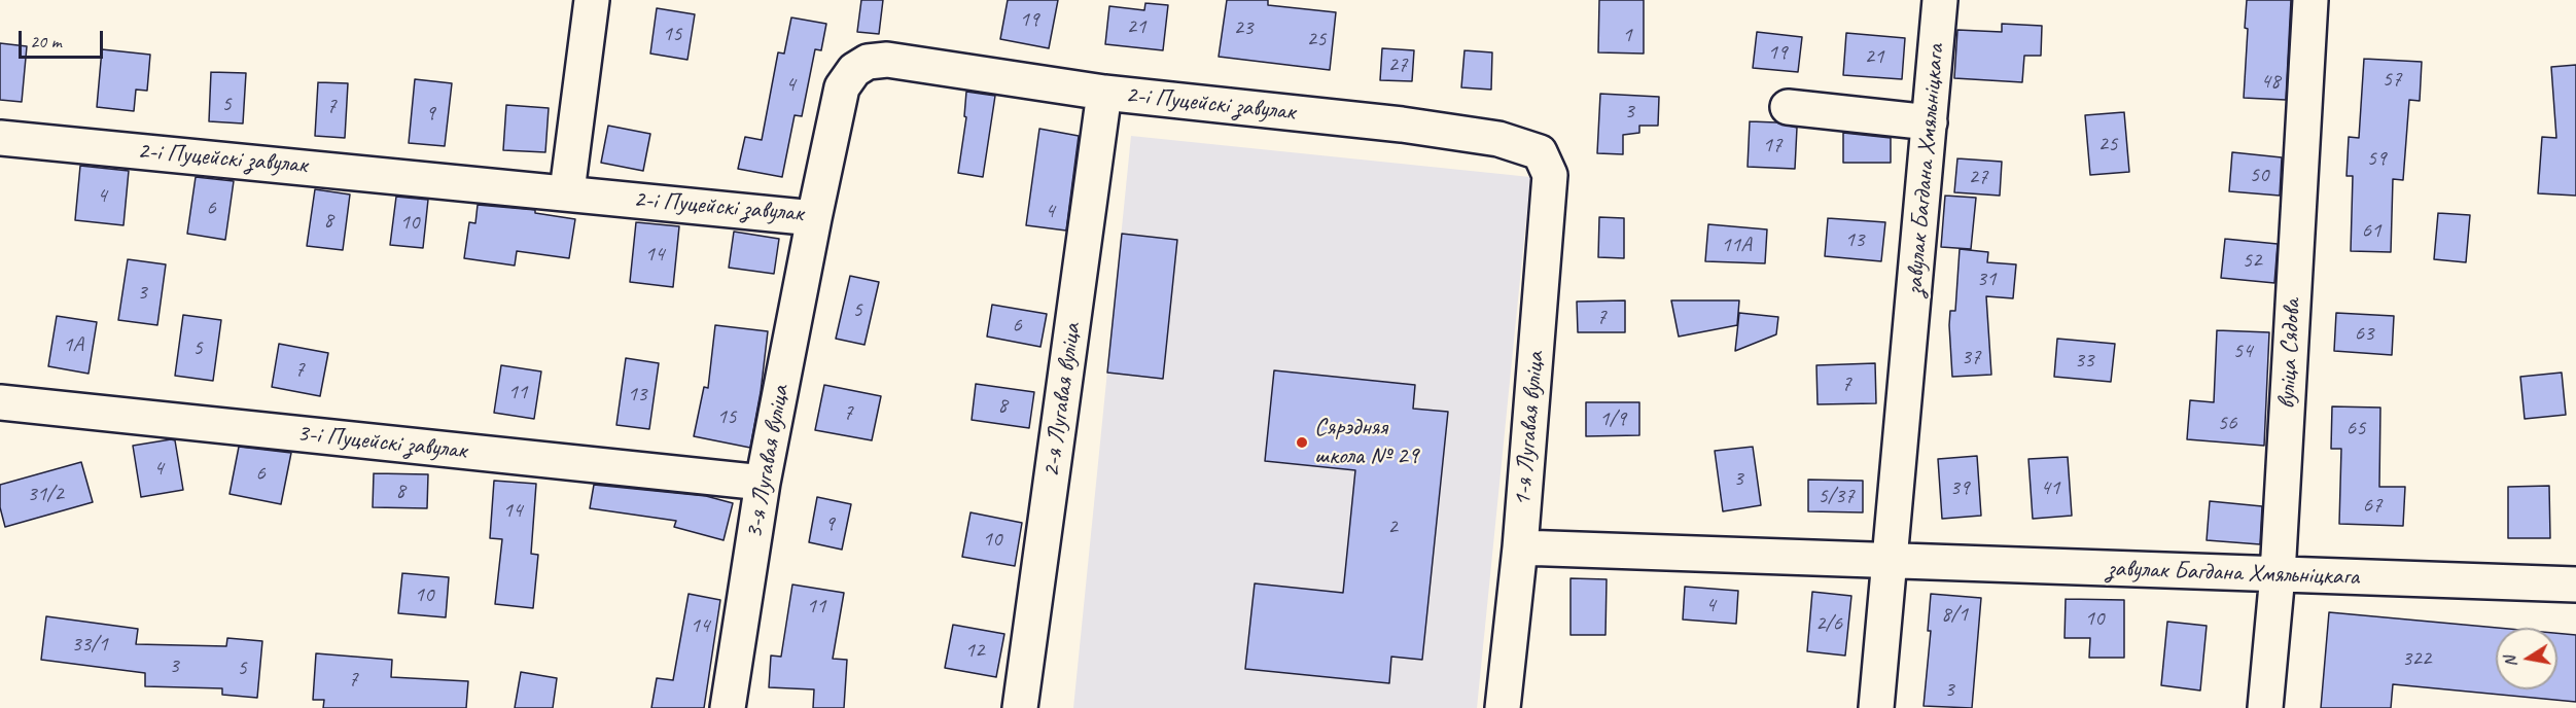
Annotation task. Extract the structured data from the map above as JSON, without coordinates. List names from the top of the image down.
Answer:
{
  "streets": {
    "street": [
      "2-і Пуцейскі завулак",
      "завулак Багдана Хмяльніцкага",
      "вуліца Сядова",
      "2-я Лугавая вуліца",
      "1-я Лугавая вуліца",
      "3-і Пуцейскі завулак",
      "3-я Лугавая вуліца"
    ]
  },
  "crossings": [
    ["2-і Пуцейскі завулак", "2-я Лугавая вуліца"],
    ["2-і Пуцейскі завулак", "1-я Лугавая вуліца"],
    ["2-і Пуцейскі завулак", "3-я Лугавая вуліца"],
    ["завулак Багдана Хмяльніцкага", "вуліца Сядова"],
    ["завулак Багдана Хмяльніцкага", "1-я Лугавая вуліца"],
    ["3-і Пуцейскі завулак", "3-я Лугавая вуліца"]
  ],
  "places": ["Сярэдняя школа № 29"],
  "house_numbers": [
    "19",
    "21",
    "23",
    "15",
    "1",
    "25",
    "19",
    "21",
    "27",
    "57",
    "48",
    "4",
    "5",
    "7",
    "3",
    "9",
    "25",
    "17",
    "59",
    "50",
    "27",
    "4",
    "6",
    "4",
    "8",
    "10",
    "61",
    "13",
    "11А",
    "14",
    "52",
    "31",
    "3",
    "5",
    "7",
    "6",
    "63",
    "1А",
    "5",
    "54",
    "37",
    "33",
    "7",
    "7",
    "11",
    "13",
    "8",
    "7",
    "15",
    "1/9",
    "56",
    "65",
    "4",
    "6",
    "3",
    "39",
    "41",
    "8",
    "31/2",
    "5/37",
    "67",
    "14",
    "9",
    "2",
    "10",
    "10",
    "4",
    "11",
    "8/1",
    "10",
    "2/6",
    "14",
    "33/1",
    "12",
    "322",
    "3",
    "5",
    "7",
    "3"
  ],
  "scale_bar": "20 m",
  "north": "left"
}
